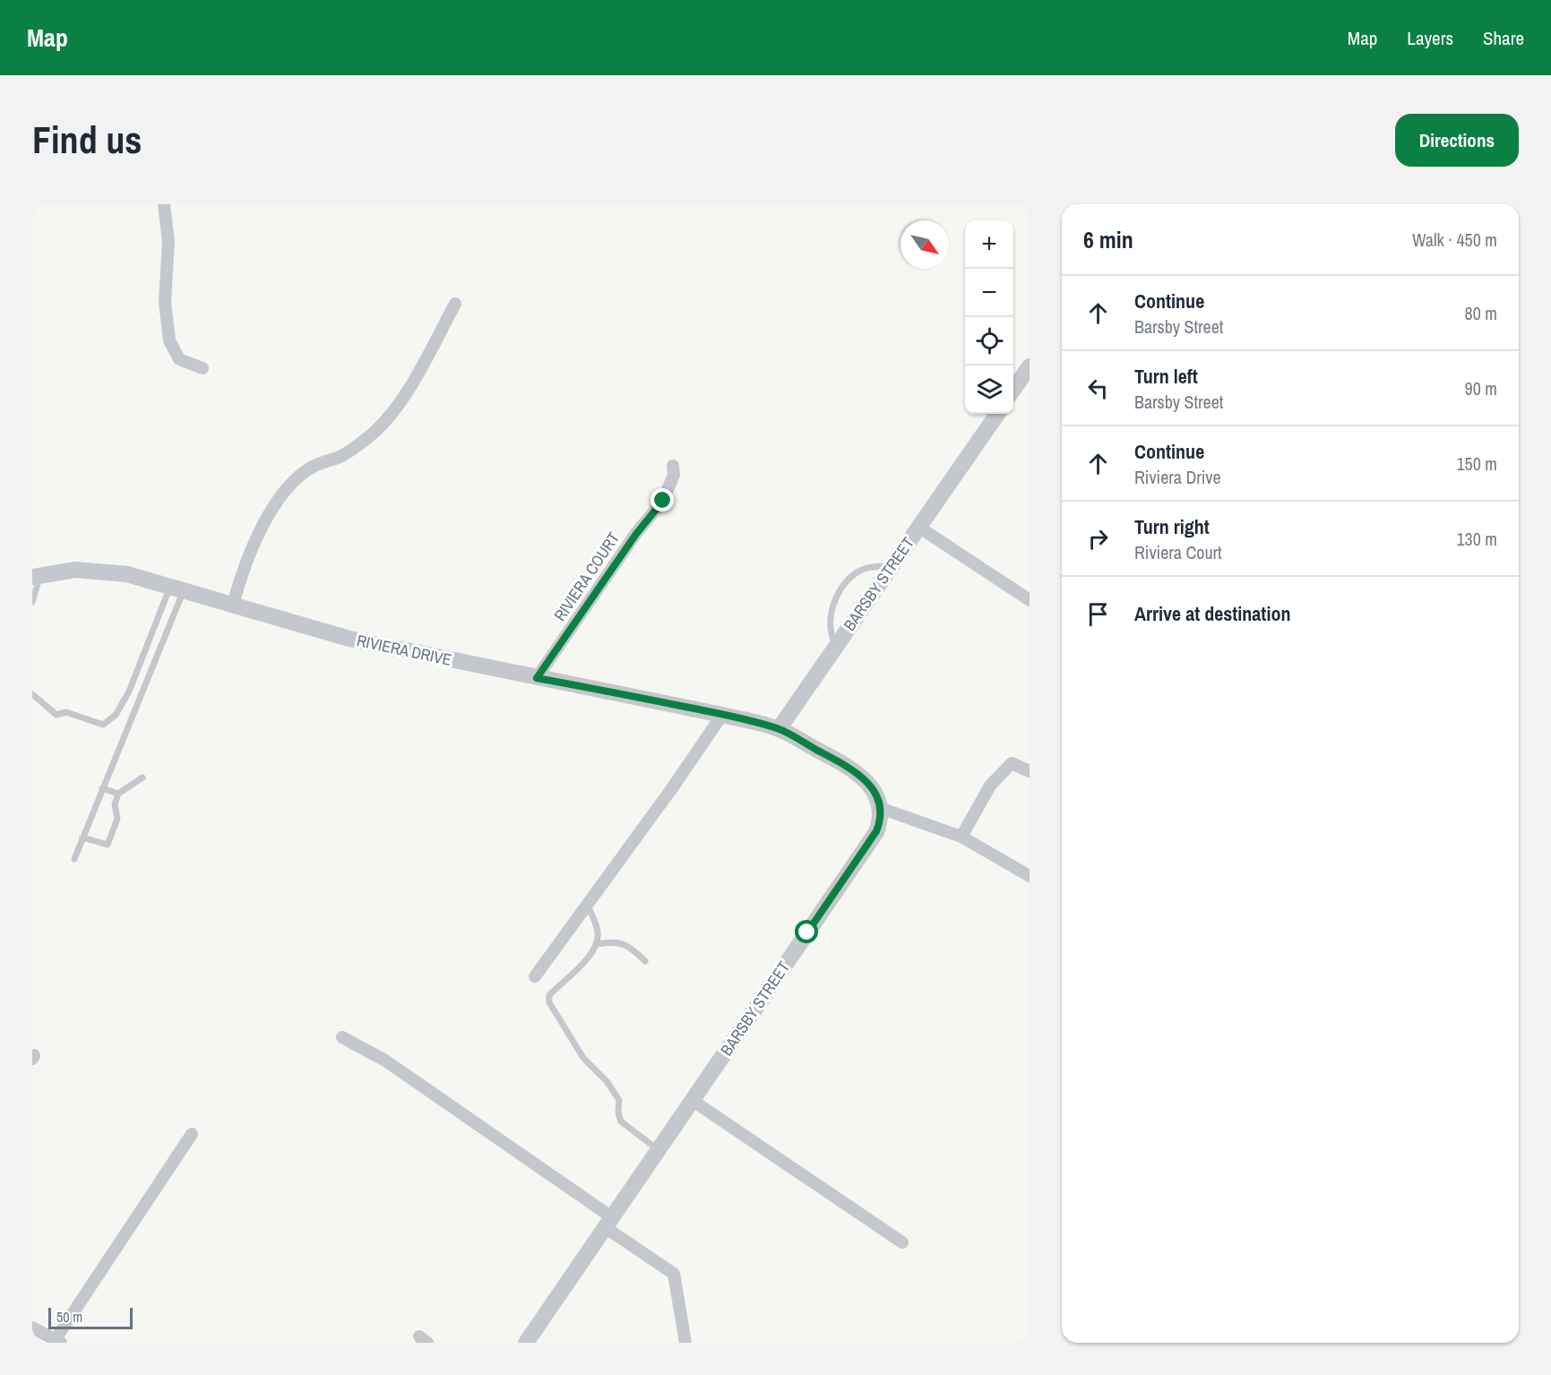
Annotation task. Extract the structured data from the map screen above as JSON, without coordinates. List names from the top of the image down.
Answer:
{
  "streets": {
    "street": ["RIVIERA COURT", "BARSBY STREET", "RIVIERA DRIVE"]
  },
  "crossings": [
    ["RIVIERA COURT", "RIVIERA DRIVE"],
    ["BARSBY STREET", "RIVIERA DRIVE"]
  ],
  "scale_bar": "50 m",
  "north": "bottom right",
  "page": {
    "header": "Map",
    "nav": ["Map", "Layers", "Share"],
    "buttons": "Directions",
    "title": "Find us",
    "heading": ["6 min", "Walk · 450 m"],
    "map_buttons": ["+", "−"],
    "list": [
      ["Continue", "Barsby Street", "80 m"],
      ["Turn left", "Barsby Street", "90 m"],
      ["Continue", "Riviera Drive", "150 m"],
      ["Turn right", "Riviera Court", "130 m"],
      "Arrive at destination"
    ],
    "scale": "50 m"
  }
}
